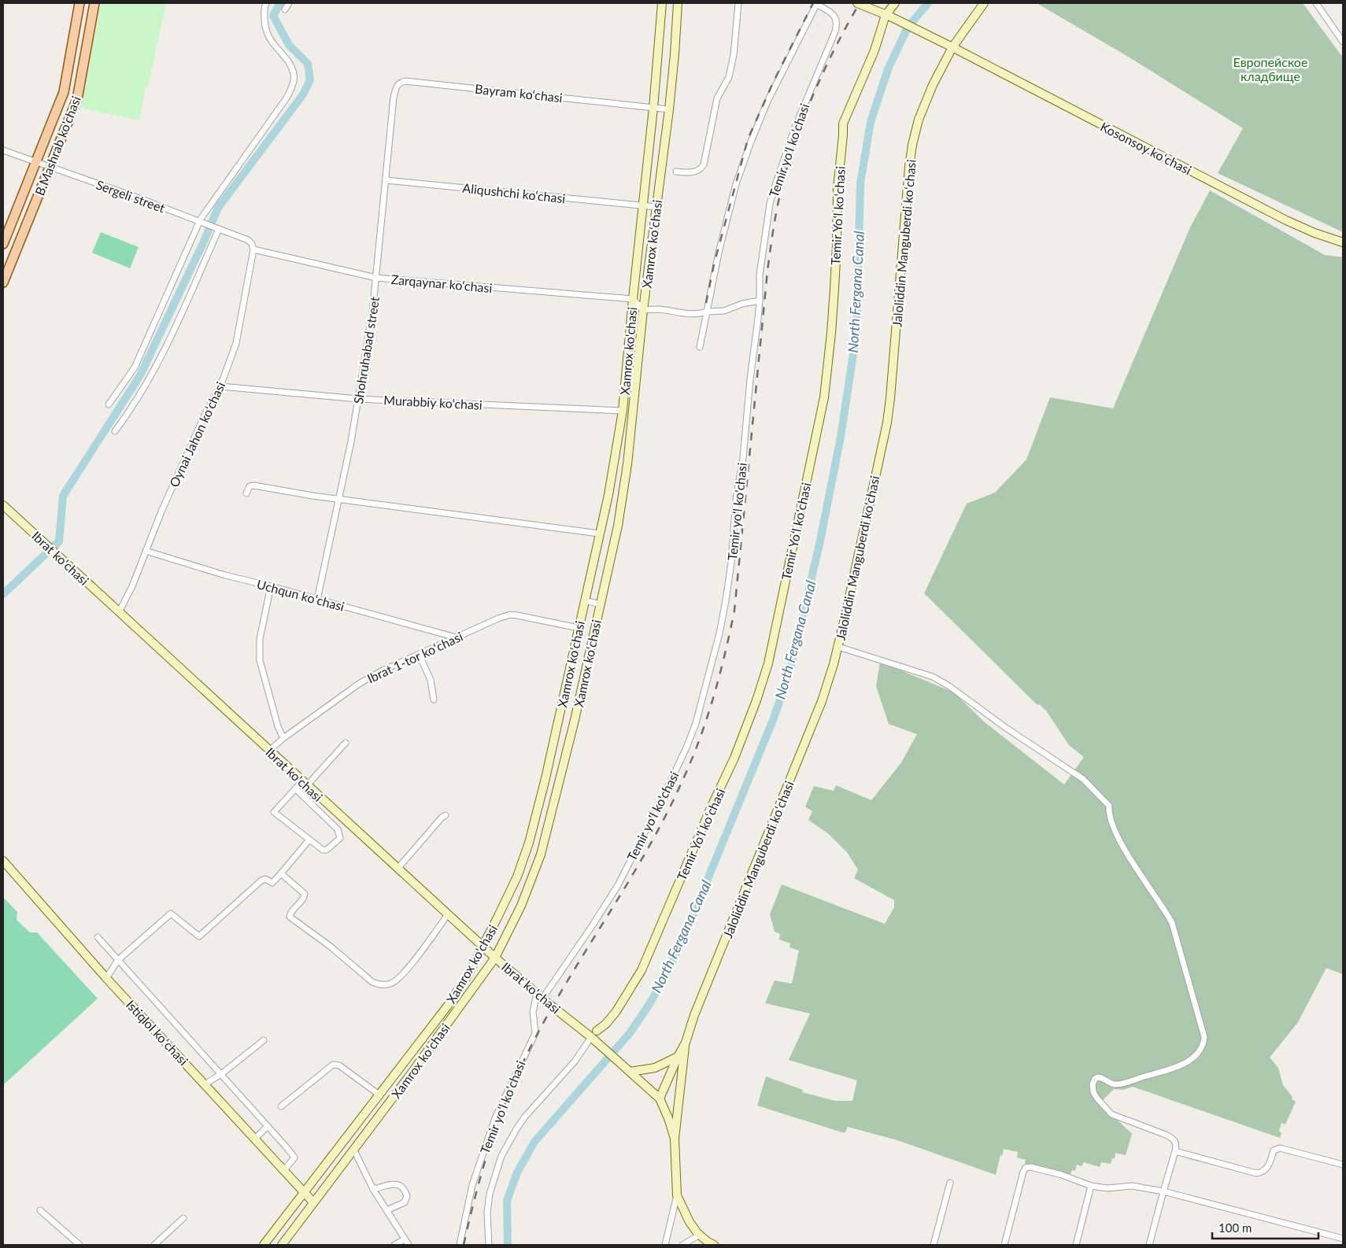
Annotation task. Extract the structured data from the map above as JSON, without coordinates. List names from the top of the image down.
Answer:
{
  "streets": {
    "main road": [
      "B.Mashrab ko'chasi",
      "Kosonsoy koʻchasi",
      "Temir Yoʻl koʻchasi",
      "Jaloliddin Manguberdi koʻchasi",
      "Xamrox koʻchasi",
      "Xamrox ko'chasi",
      "Ibrat ko'chasi",
      "Istiqlol koʻchasi"
    ],
    "street": [
      "Bayram ko‘chasi",
      "Temir yo'l ko'chasi",
      "Aliqushchi ko‘chasi",
      "Sergeli street",
      "Zarqaynar ko‘chasi",
      "Shohruhabad street",
      "Murabbiy ko‘chasi",
      "Oynai Jahon ko‘chasi",
      "Uchqun koʻchasi",
      "Ibrat 1-tor koʻchasi",
      "Temir yoʻl koʻchasi"
    ]
  },
  "crossings": [
    ["Bayram ko‘chasi", "Xamrox koʻchasi"],
    ["Bayram ko‘chasi", "Shohruhabad street"],
    ["Bayram ko‘chasi", "Xamrox ko'chasi"],
    ["B.Mashrab ko'chasi", "Sergeli street"],
    ["Kosonsoy koʻchasi", "Temir Yoʻl koʻchasi"],
    ["Kosonsoy koʻchasi", "Jaloliddin Manguberdi koʻchasi"],
    ["Temir yo'l ko'chasi", "Ibrat ko'chasi"],
    ["Temir yo'l ko'chasi", "Temir yoʻl koʻchasi"],
    ["Aliqushchi ko‘chasi", "Xamrox koʻchasi"],
    ["Aliqushchi ko‘chasi", "Shohruhabad street"],
    ["Aliqushchi ko‘chasi", "Xamrox ko'chasi"],
    ["Sergeli street", "Zarqaynar ko‘chasi"],
    ["Sergeli street", "Oynai Jahon ko‘chasi"],
    ["Temir Yoʻl koʻchasi", "Ibrat ko'chasi"],
    ["Jaloliddin Manguberdi koʻchasi", "Ibrat ko'chasi"],
    ["Xamrox koʻchasi", "Ibrat ko'chasi"],
    ["Xamrox koʻchasi", "Istiqlol koʻchasi"],
    ["Zarqaynar ko‘chasi", "Shohruhabad street"],
    ["Zarqaynar ko‘chasi", "Xamrox ko'chasi"],
    ["Zarqaynar ko‘chasi", "Oynai Jahon ko‘chasi"],
    ["Shohruhabad street", "Murabbiy ko‘chasi"],
    ["Shohruhabad street", "Uchqun koʻchasi"],
    ["Xamrox ko'chasi", "Murabbiy ko‘chasi"],
    ["Xamrox ko'chasi", "Ibrat ko'chasi"],
    ["Xamrox ko'chasi", "Ibrat 1-tor koʻchasi"],
    ["Xamrox ko'chasi", "Istiqlol koʻchasi"],
    ["Murabbiy ko‘chasi", "Oynai Jahon ko‘chasi"],
    ["Oynai Jahon ko‘chasi", "Ibrat ko'chasi"],
    ["Oynai Jahon ko‘chasi", "Uchqun koʻchasi"],
    ["Ibrat ko'chasi", "Ibrat 1-tor koʻchasi"],
    ["Ibrat ko'chasi", "Temir yoʻl koʻchasi"],
    ["Uchqun koʻchasi", "Ibrat 1-tor koʻchasi"]
  ],
  "water": ["North Fergana Canal"],
  "parks": ["Европейское кладбище"],
  "scale_bar": "100 m"
}
